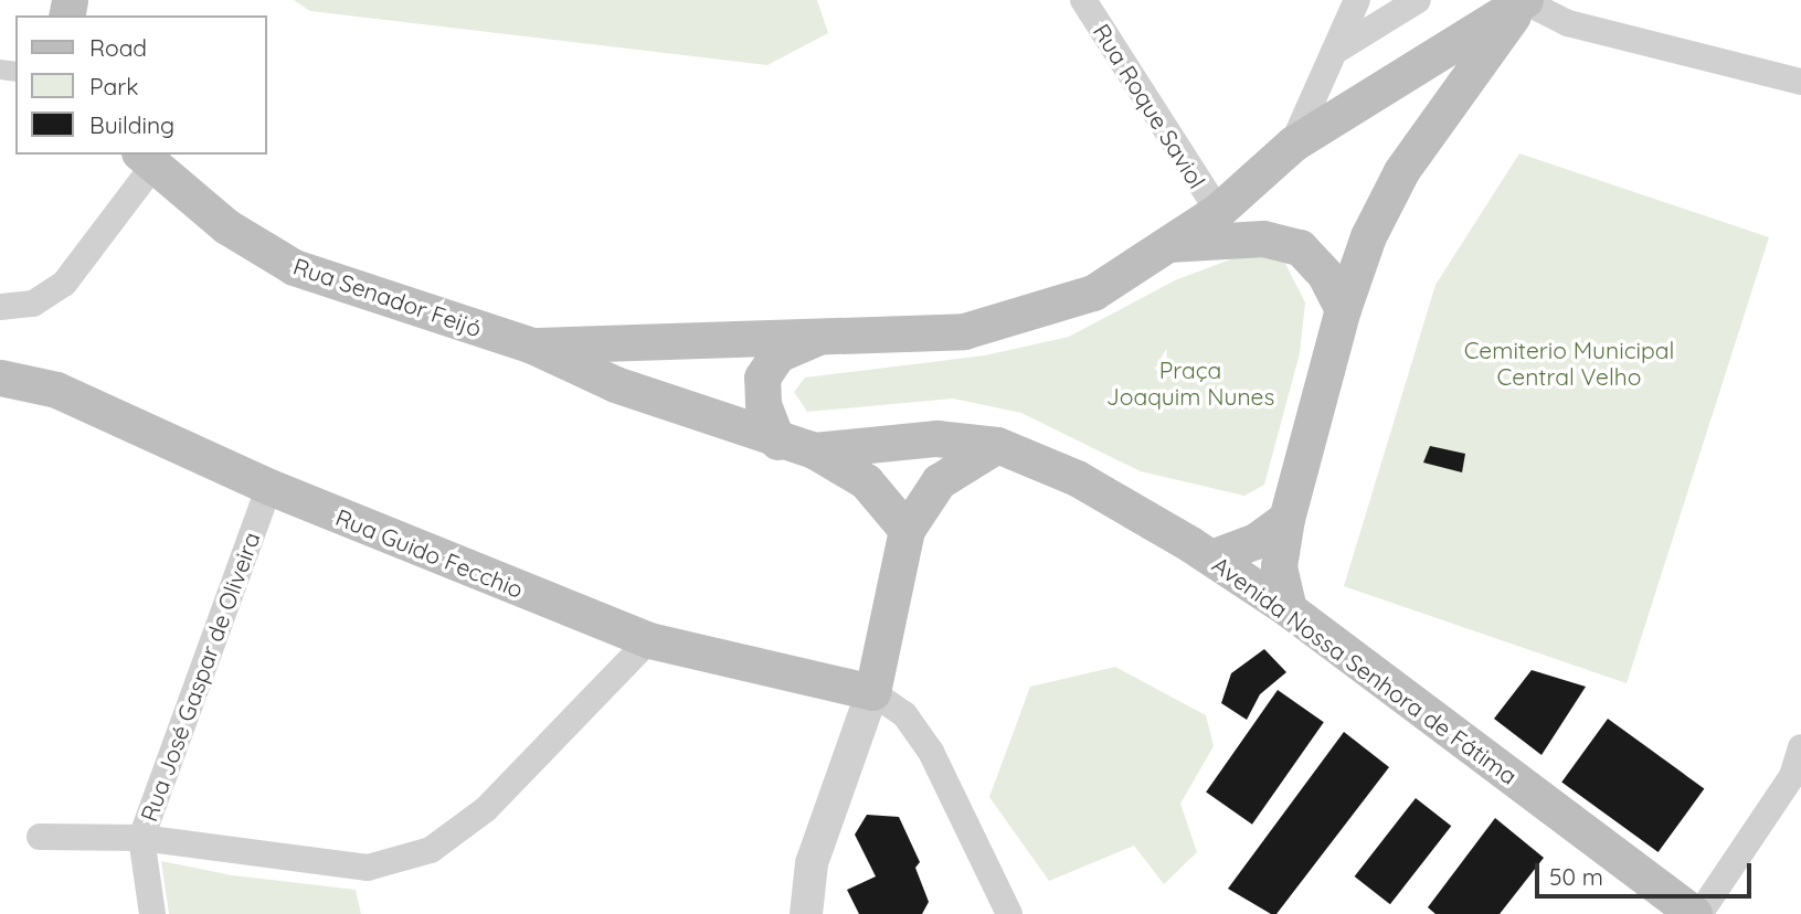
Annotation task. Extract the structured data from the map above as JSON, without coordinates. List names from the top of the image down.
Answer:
{
  "streets": {
    "main road": ["Rua Senador Feijó", "Rua Guido Fecchio", "Avenida Nossa Senhora de Fátima"],
    "street": ["Rua Roque Saviol", "Rua José Gaspar de Oliveira"]
  },
  "crossings": [
    ["Rua Senador Feijó", "Avenida Nossa Senhora de Fátima"],
    ["Rua Guido Fecchio", "Rua José Gaspar de Oliveira"]
  ],
  "parks": ["Cemiterio Municipal Central Velho", "Praça Joaquim Nunes"],
  "legend": ["Road", "Park", "Building"],
  "scale_bar": "50 m"
}
